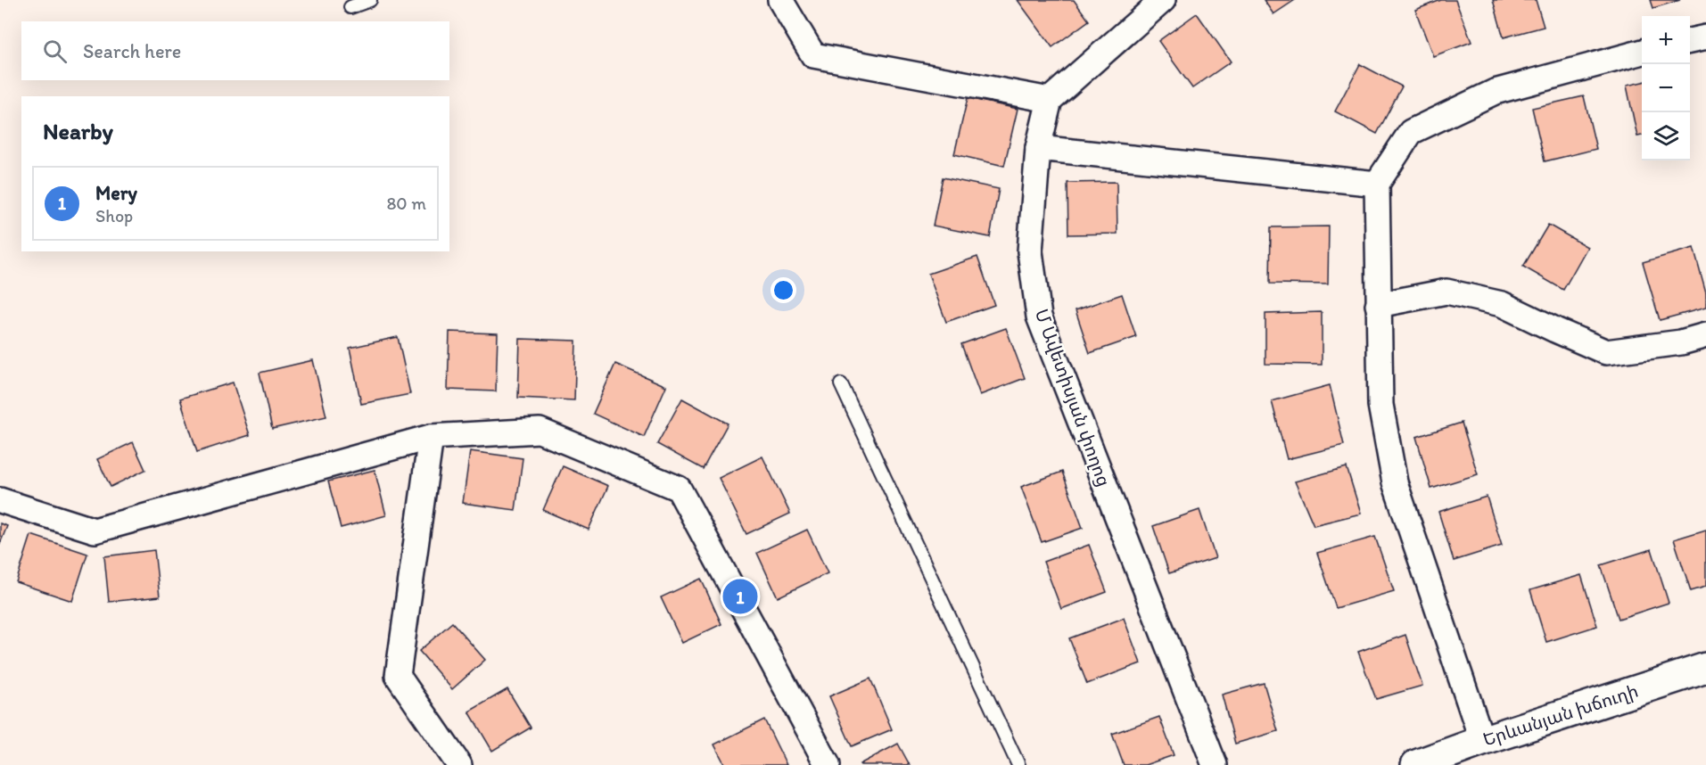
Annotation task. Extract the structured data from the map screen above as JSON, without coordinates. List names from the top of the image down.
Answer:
{
  "streets": {
    "street": ["Մ Ավետիսյան փողոց", "Երևանյան խճուղի"]
  },
  "page": {
    "map_buttons": ["+", "−"],
    "search": "Search here",
    "heading": "Nearby",
    "list": [
      {
        "mark": "1",
        "name": "Mery",
        "note": "Shop",
        "value": "80 m"
      }
    ],
    "pins": "1"
  }
}
